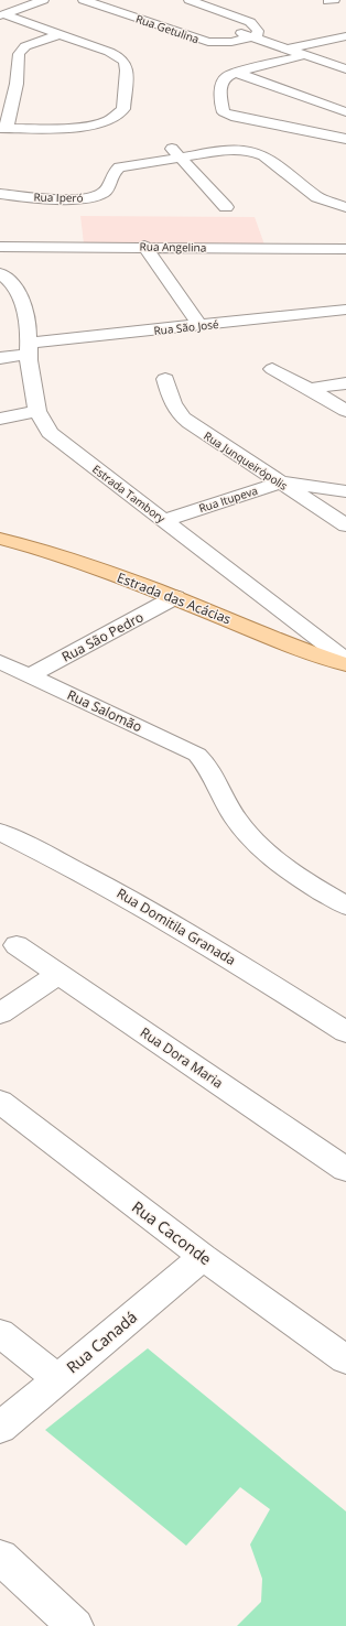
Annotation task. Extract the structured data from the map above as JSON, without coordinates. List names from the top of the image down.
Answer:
{
  "streets": {
    "main road": ["Estrada das Acácias"],
    "street": [
      "Rua Getulina",
      "Rua Iperó",
      "Rua Angelina",
      "Rua São José",
      "Rua Junqueirópolis",
      "Estrada Tambory",
      "Rua Itupeva",
      "Rua São Pedro",
      "Rua Salomão",
      "Rua Domitila Granada",
      "Rua Dora Maria",
      "Rua Caconde",
      "Rua Canadá"
    ]
  },
  "crossings": [
    ["Rua São José", "Estrada Tambory"],
    ["Rua Junqueirópolis", "Rua Itupeva"],
    ["Estrada Tambory", "Rua Itupeva"],
    ["Estrada das Acácias", "Rua São Pedro"],
    ["Rua São Pedro", "Rua Salomão"],
    ["Rua Caconde", "Rua Canadá"]
  ]
}
